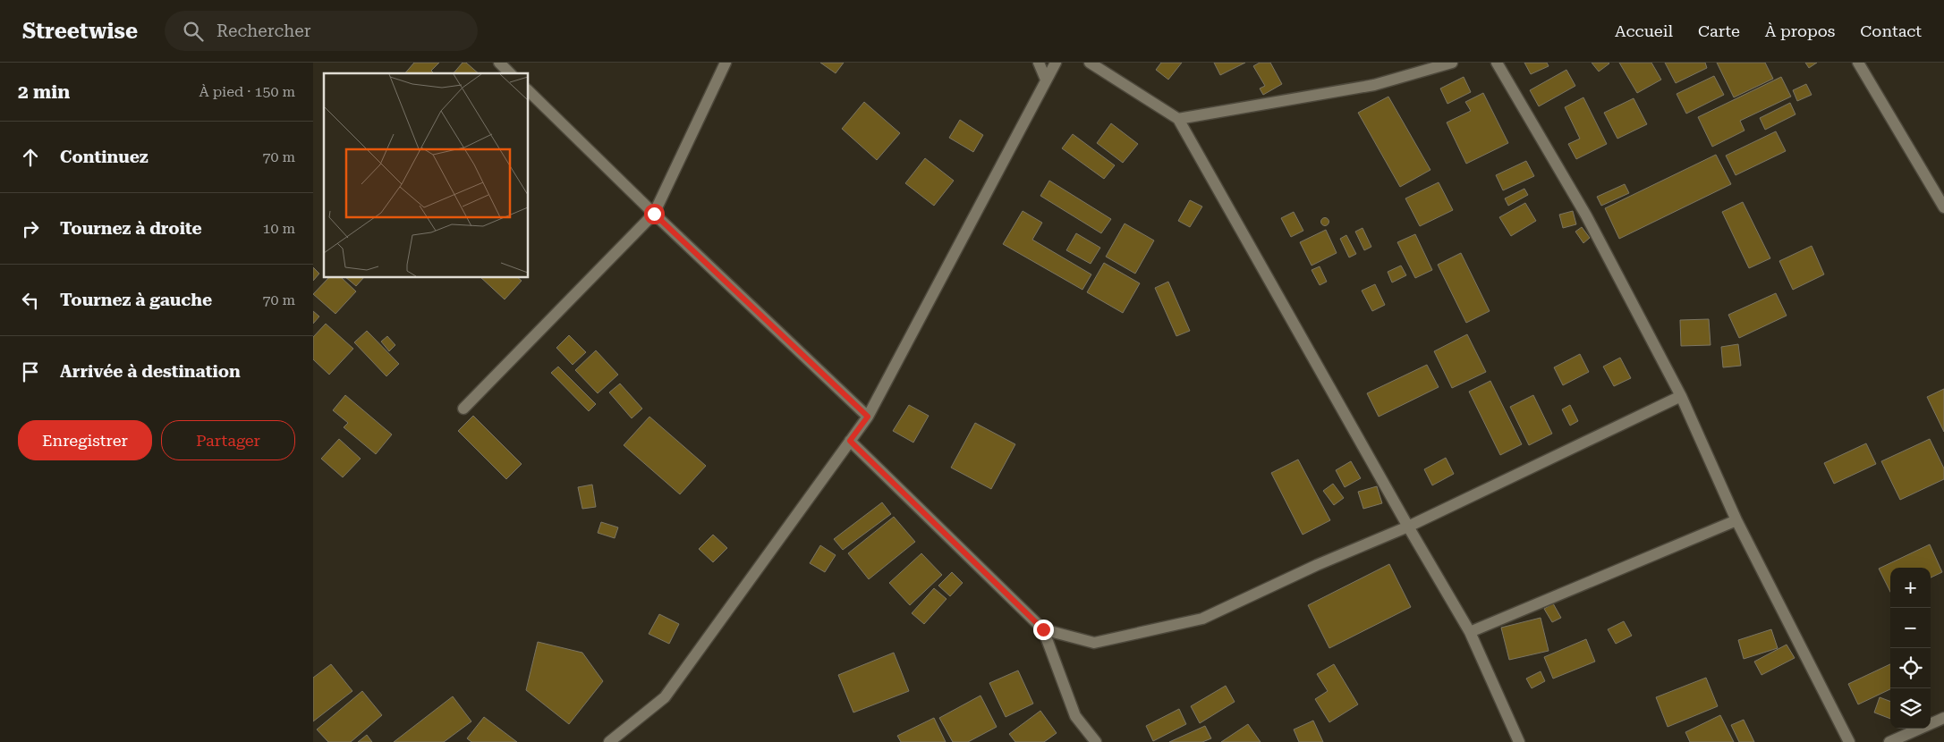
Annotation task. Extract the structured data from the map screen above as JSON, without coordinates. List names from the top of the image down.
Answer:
{
  "page": {
    "header": "Streetwise",
    "search": "Rechercher",
    "nav": [
      "Accueil",
      "Carte",
      "À propos",
      "Contact"
    ],
    "heading": ["2 min", "À pied · 150 m"],
    "list": [
      ["Continuez", "70 m"],
      ["Tournez à droite", "10 m"],
      ["Tournez à gauche", "70 m"],
      "Arrivée à destination"
    ],
    "buttons": ["Enregistrer", "Partager"],
    "map_buttons": ["+", "−"]
  }
}
